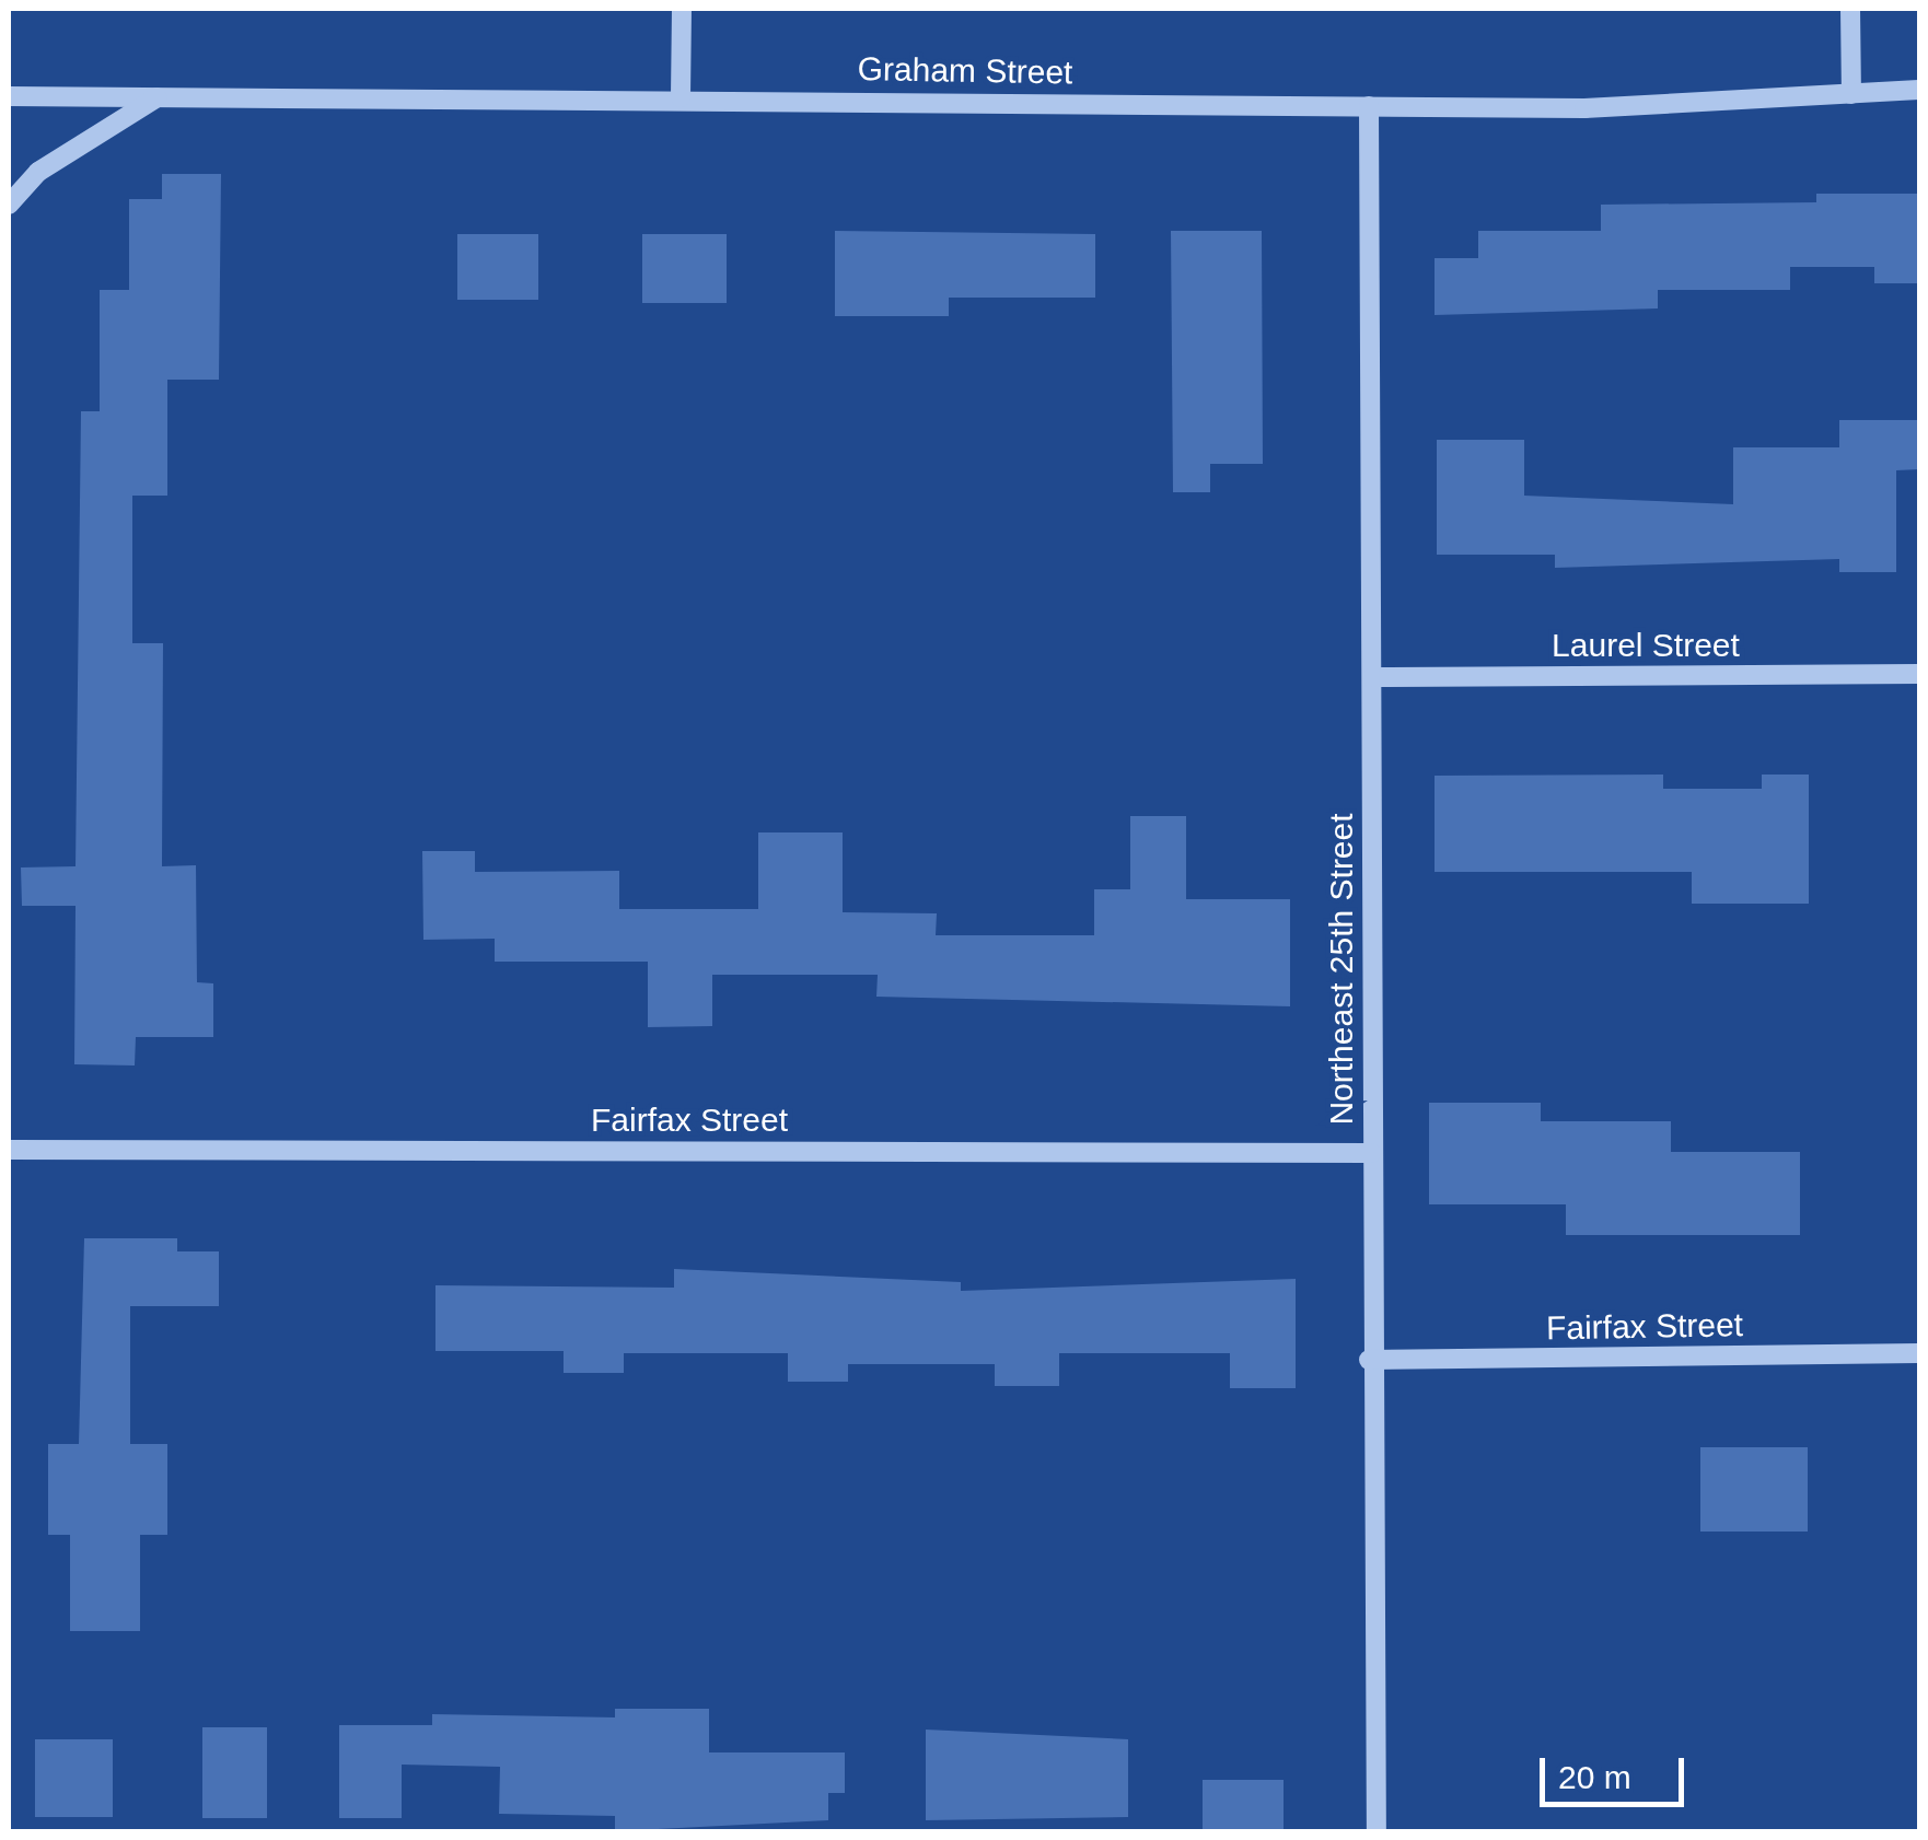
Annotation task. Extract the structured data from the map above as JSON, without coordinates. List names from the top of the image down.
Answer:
{
  "streets": {
    "street": [
      "Graham Street",
      "Laurel Street",
      "Northeast 25th Street",
      "Fairfax Street"
    ]
  },
  "crossings": [
    ["Graham Street", "Northeast 25th Street"],
    ["Laurel Street", "Northeast 25th Street"],
    ["Northeast 25th Street", "Fairfax Street"]
  ],
  "scale_bar": "20 m"
}
